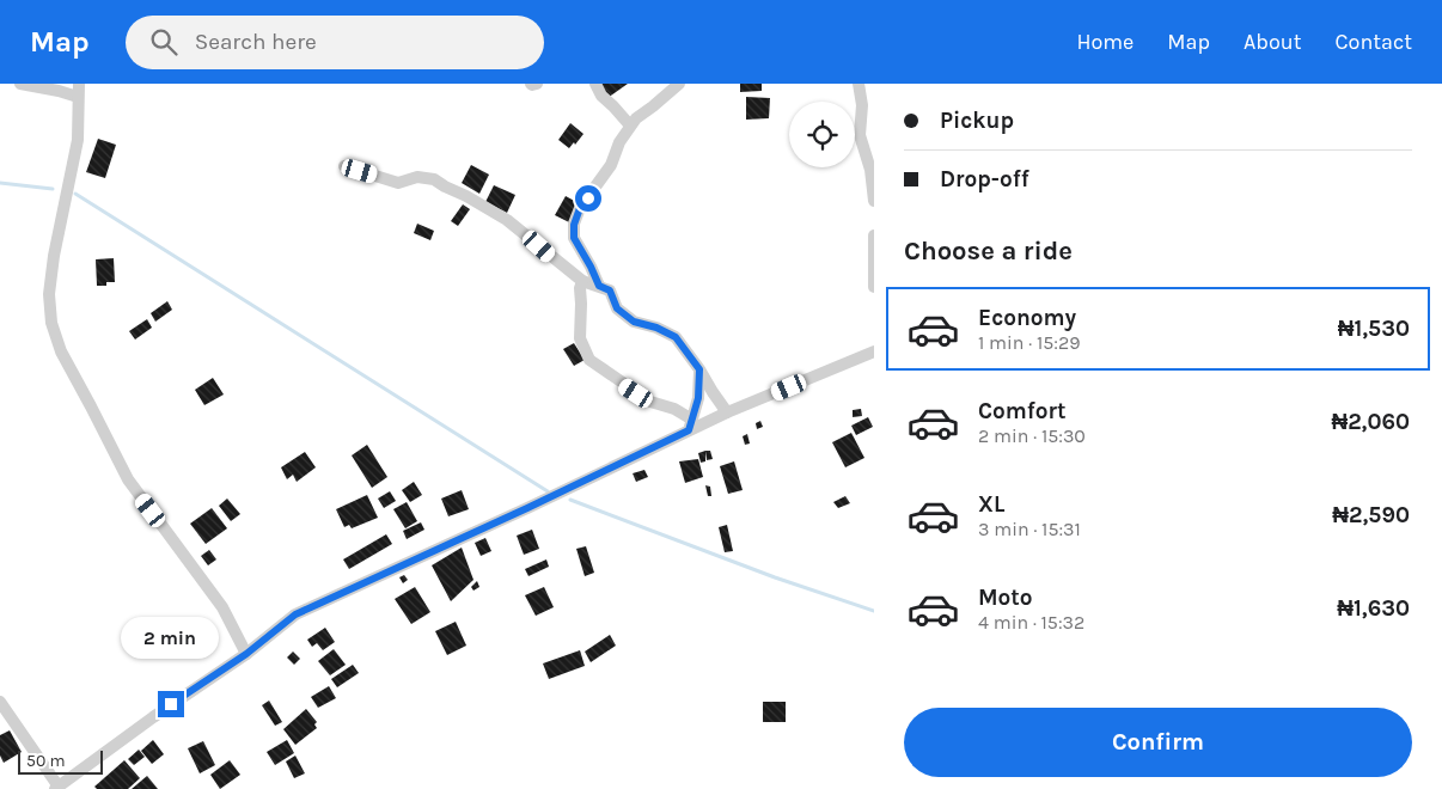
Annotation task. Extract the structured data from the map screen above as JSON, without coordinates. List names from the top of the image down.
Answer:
{
  "scale_bar": "50 m",
  "page": {
    "header": "Map",
    "search": "Search here",
    "nav": [
      "Home",
      "Map",
      "About",
      "Contact"
    ],
    "banner": ["Pickup", "Drop-off"],
    "heading": "Choose a ride",
    "list": [
      {
        "name": "Economy",
        "note": "1 min · 15:29",
        "value": "₦1,530"
      },
      {
        "name": "Comfort",
        "note": "2 min · 15:30",
        "value": "₦2,060"
      },
      {
        "name": "XL",
        "note": "3 min · 15:31",
        "value": "₦2,590"
      },
      {
        "name": "Moto",
        "note": "4 min · 15:32",
        "value": "₦1,630"
      }
    ],
    "bubble": "2 min",
    "buttons": "Confirm",
    "scale": "50 m"
  }
}
